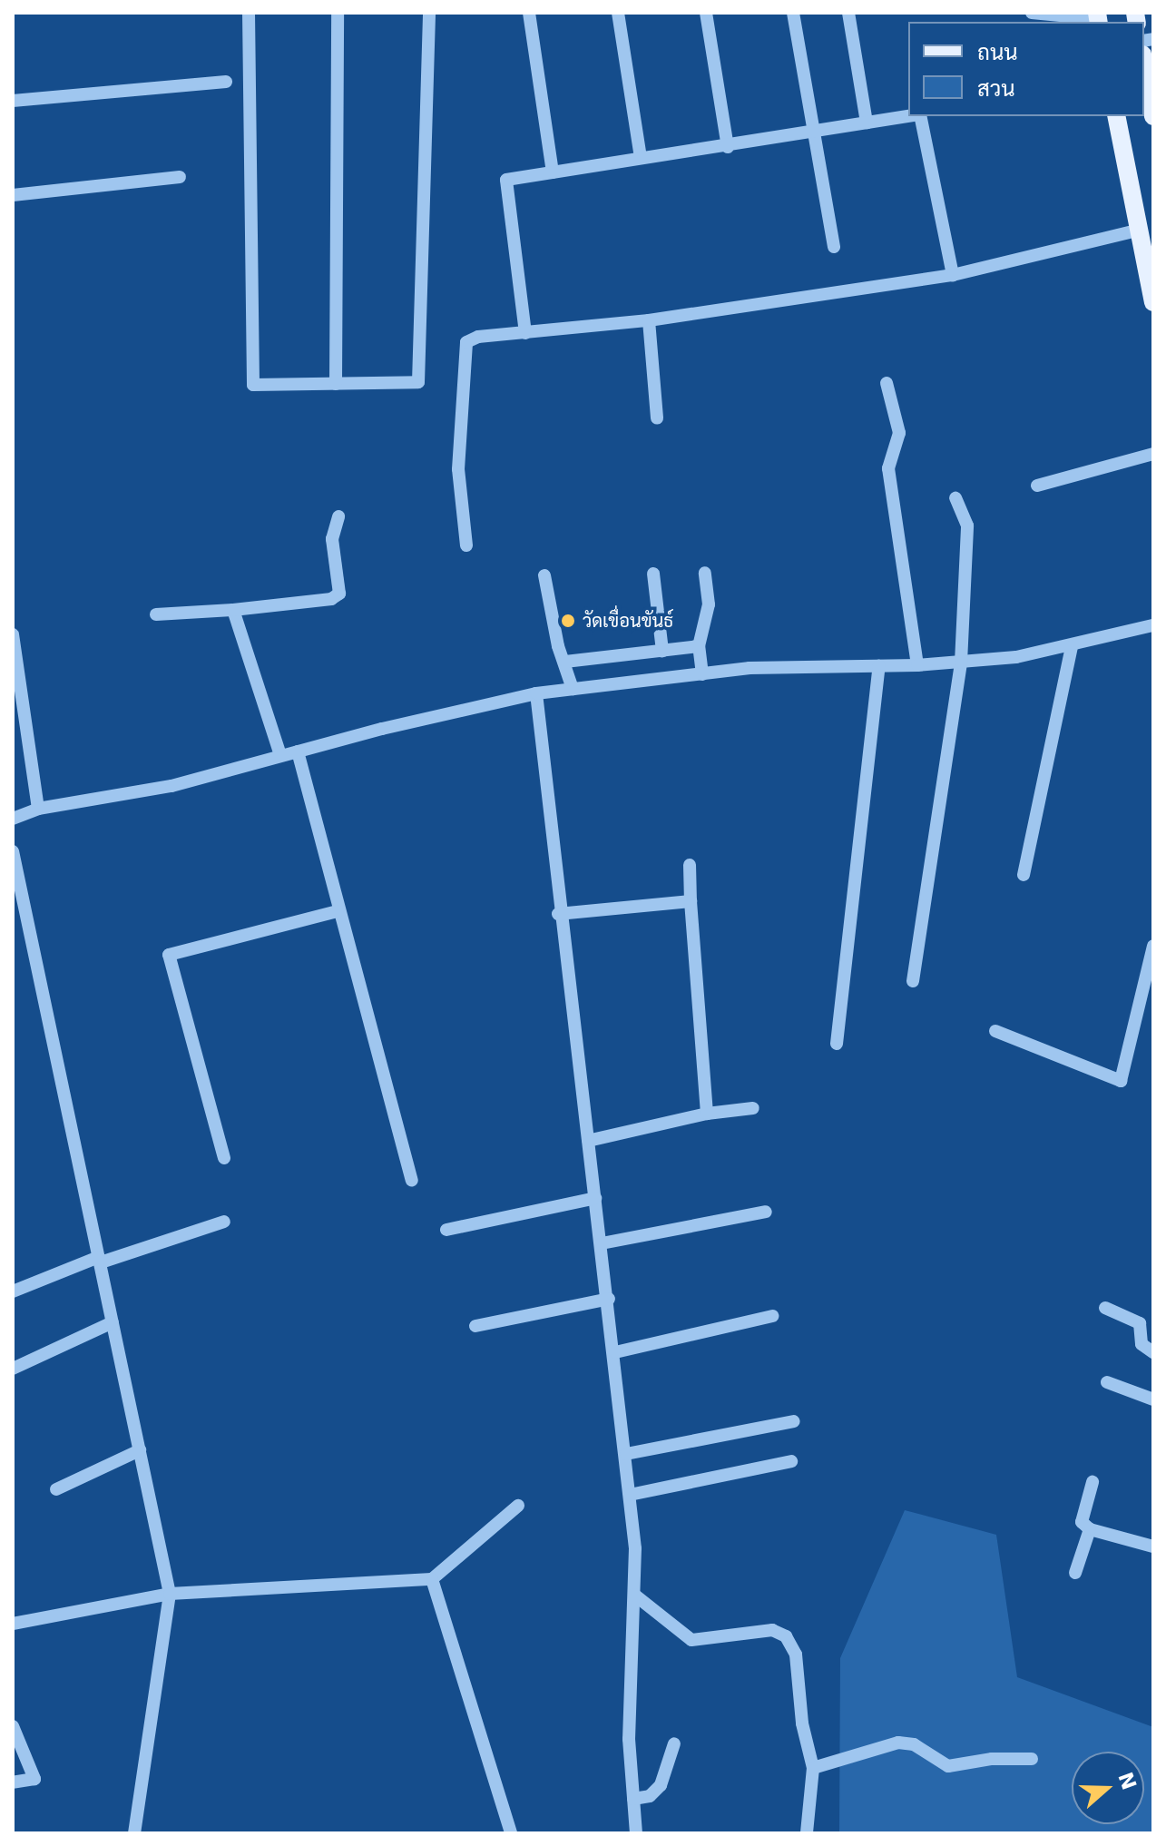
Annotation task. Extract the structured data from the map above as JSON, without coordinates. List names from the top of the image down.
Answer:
{
  "places": ["วัดเขื่อนขันธ์"],
  "legend": ["ถนน", "สวน"],
  "north": "right"
}
